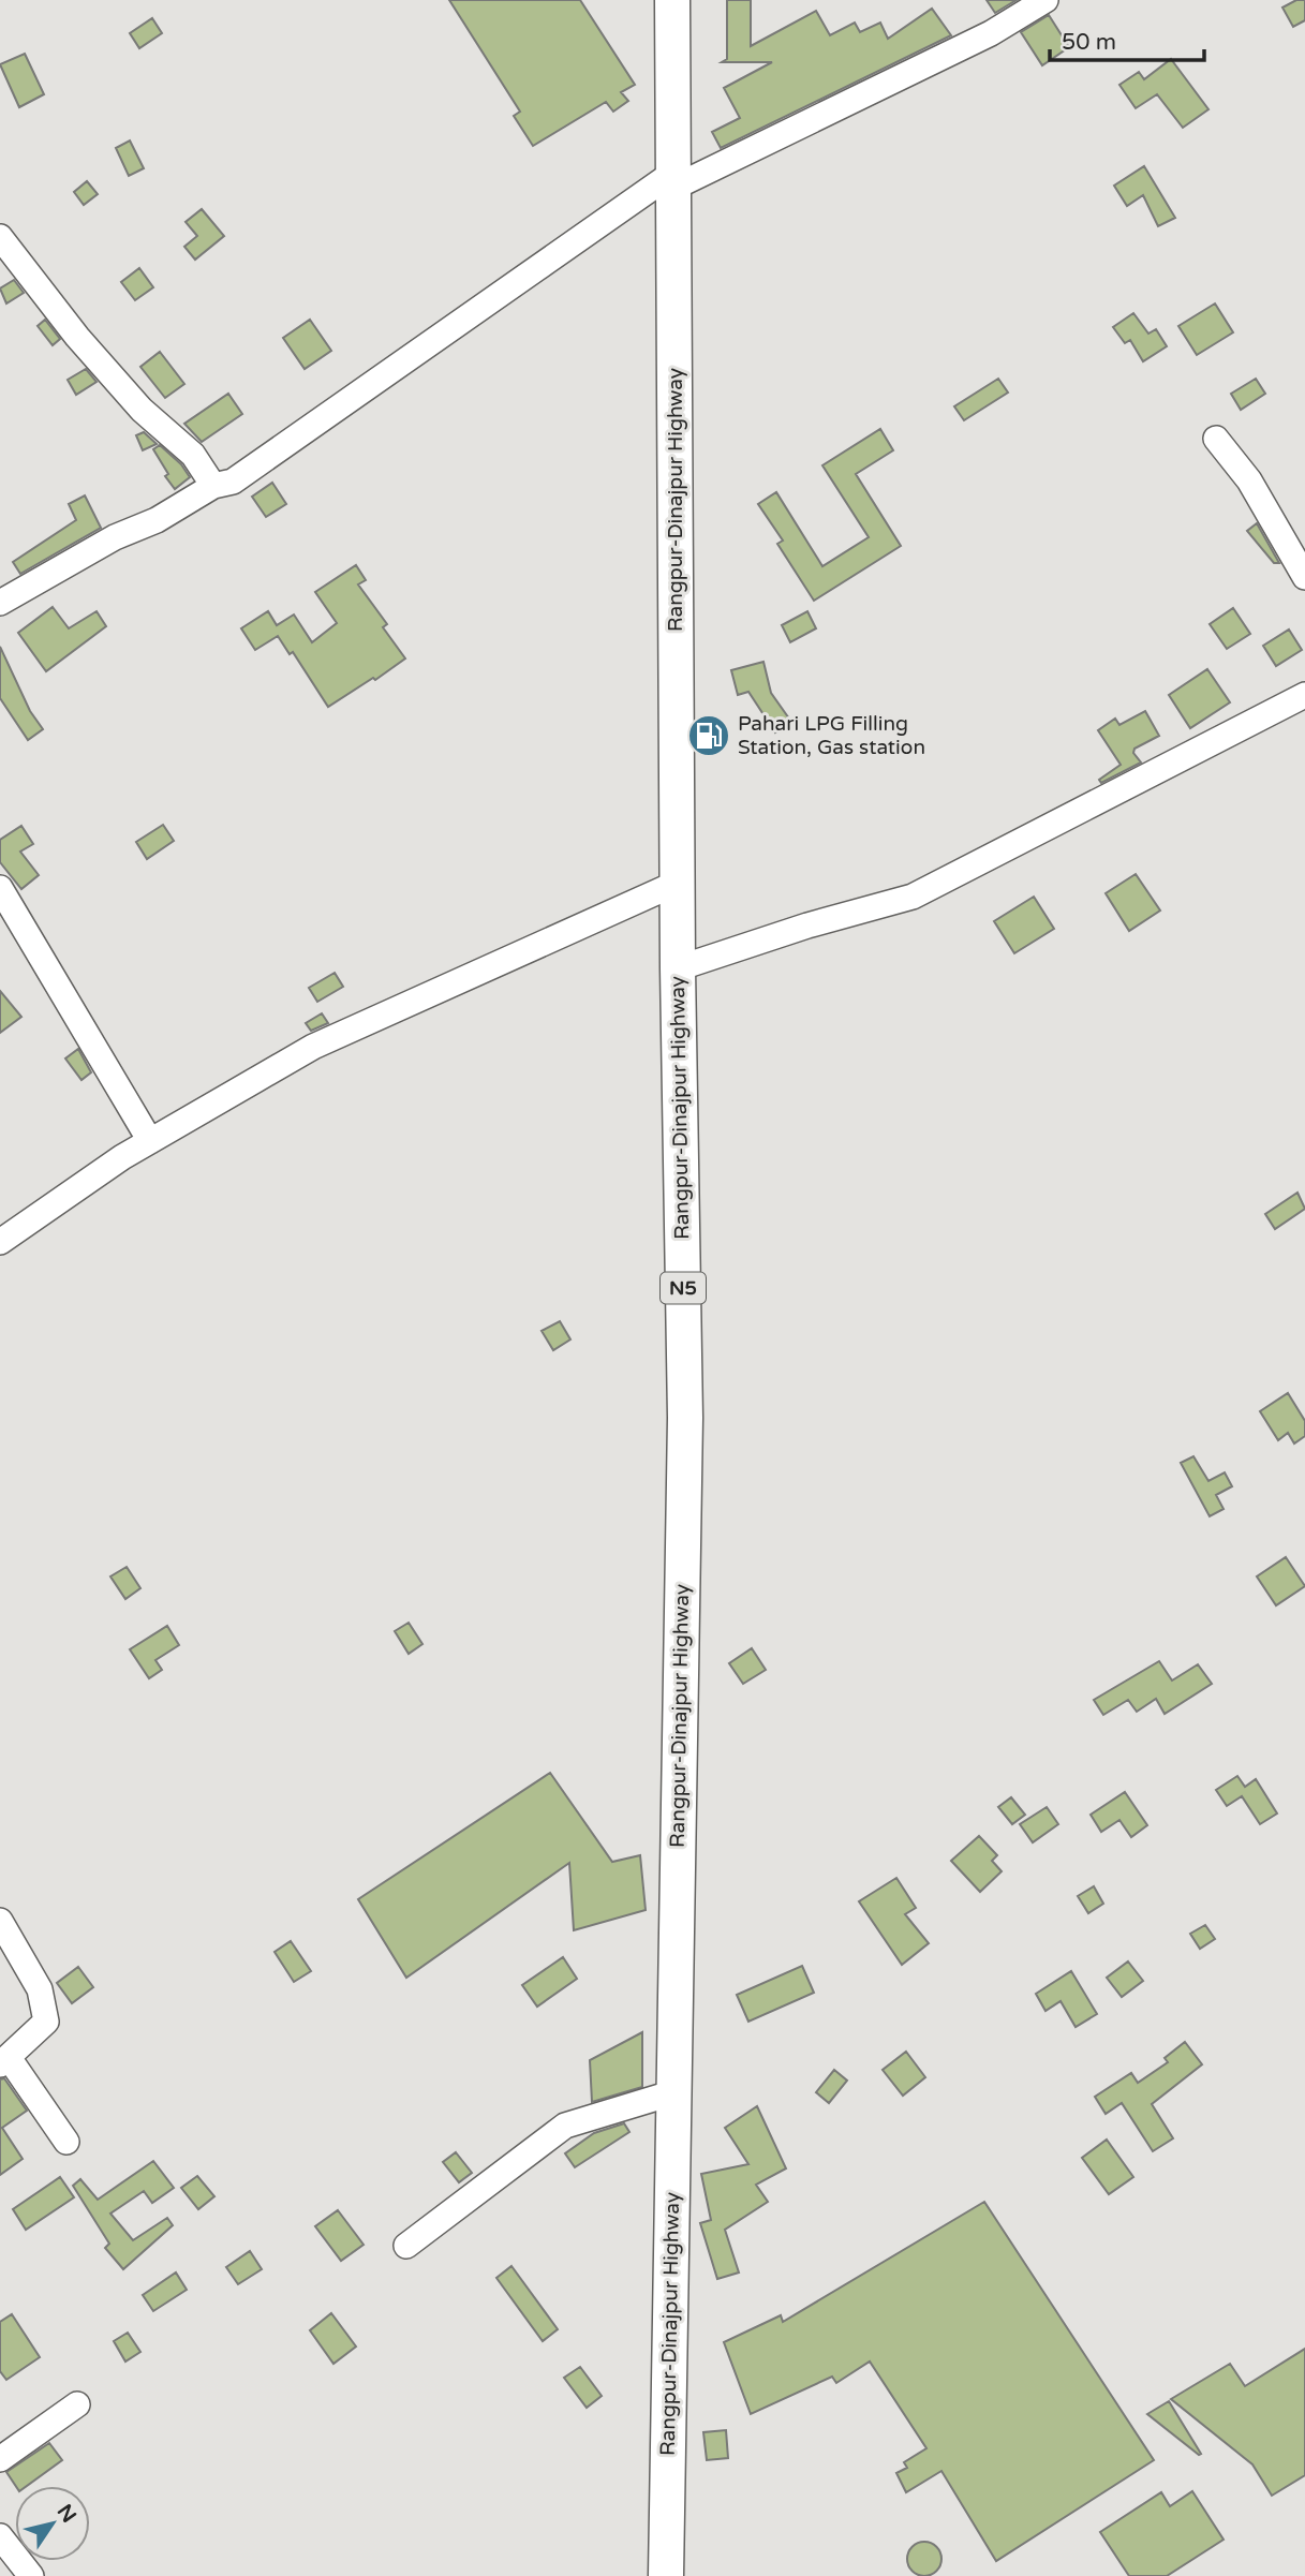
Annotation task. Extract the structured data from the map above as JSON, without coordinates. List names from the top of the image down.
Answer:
{
  "streets": {
    "highway": ["Rangpur-Dinajpur Highway", "N5"]
  },
  "places": {
    "fuel station": ["Pahari LPG Filling Station, Gas station"]
  },
  "scale_bar": "50 m",
  "north": "top right"
}
